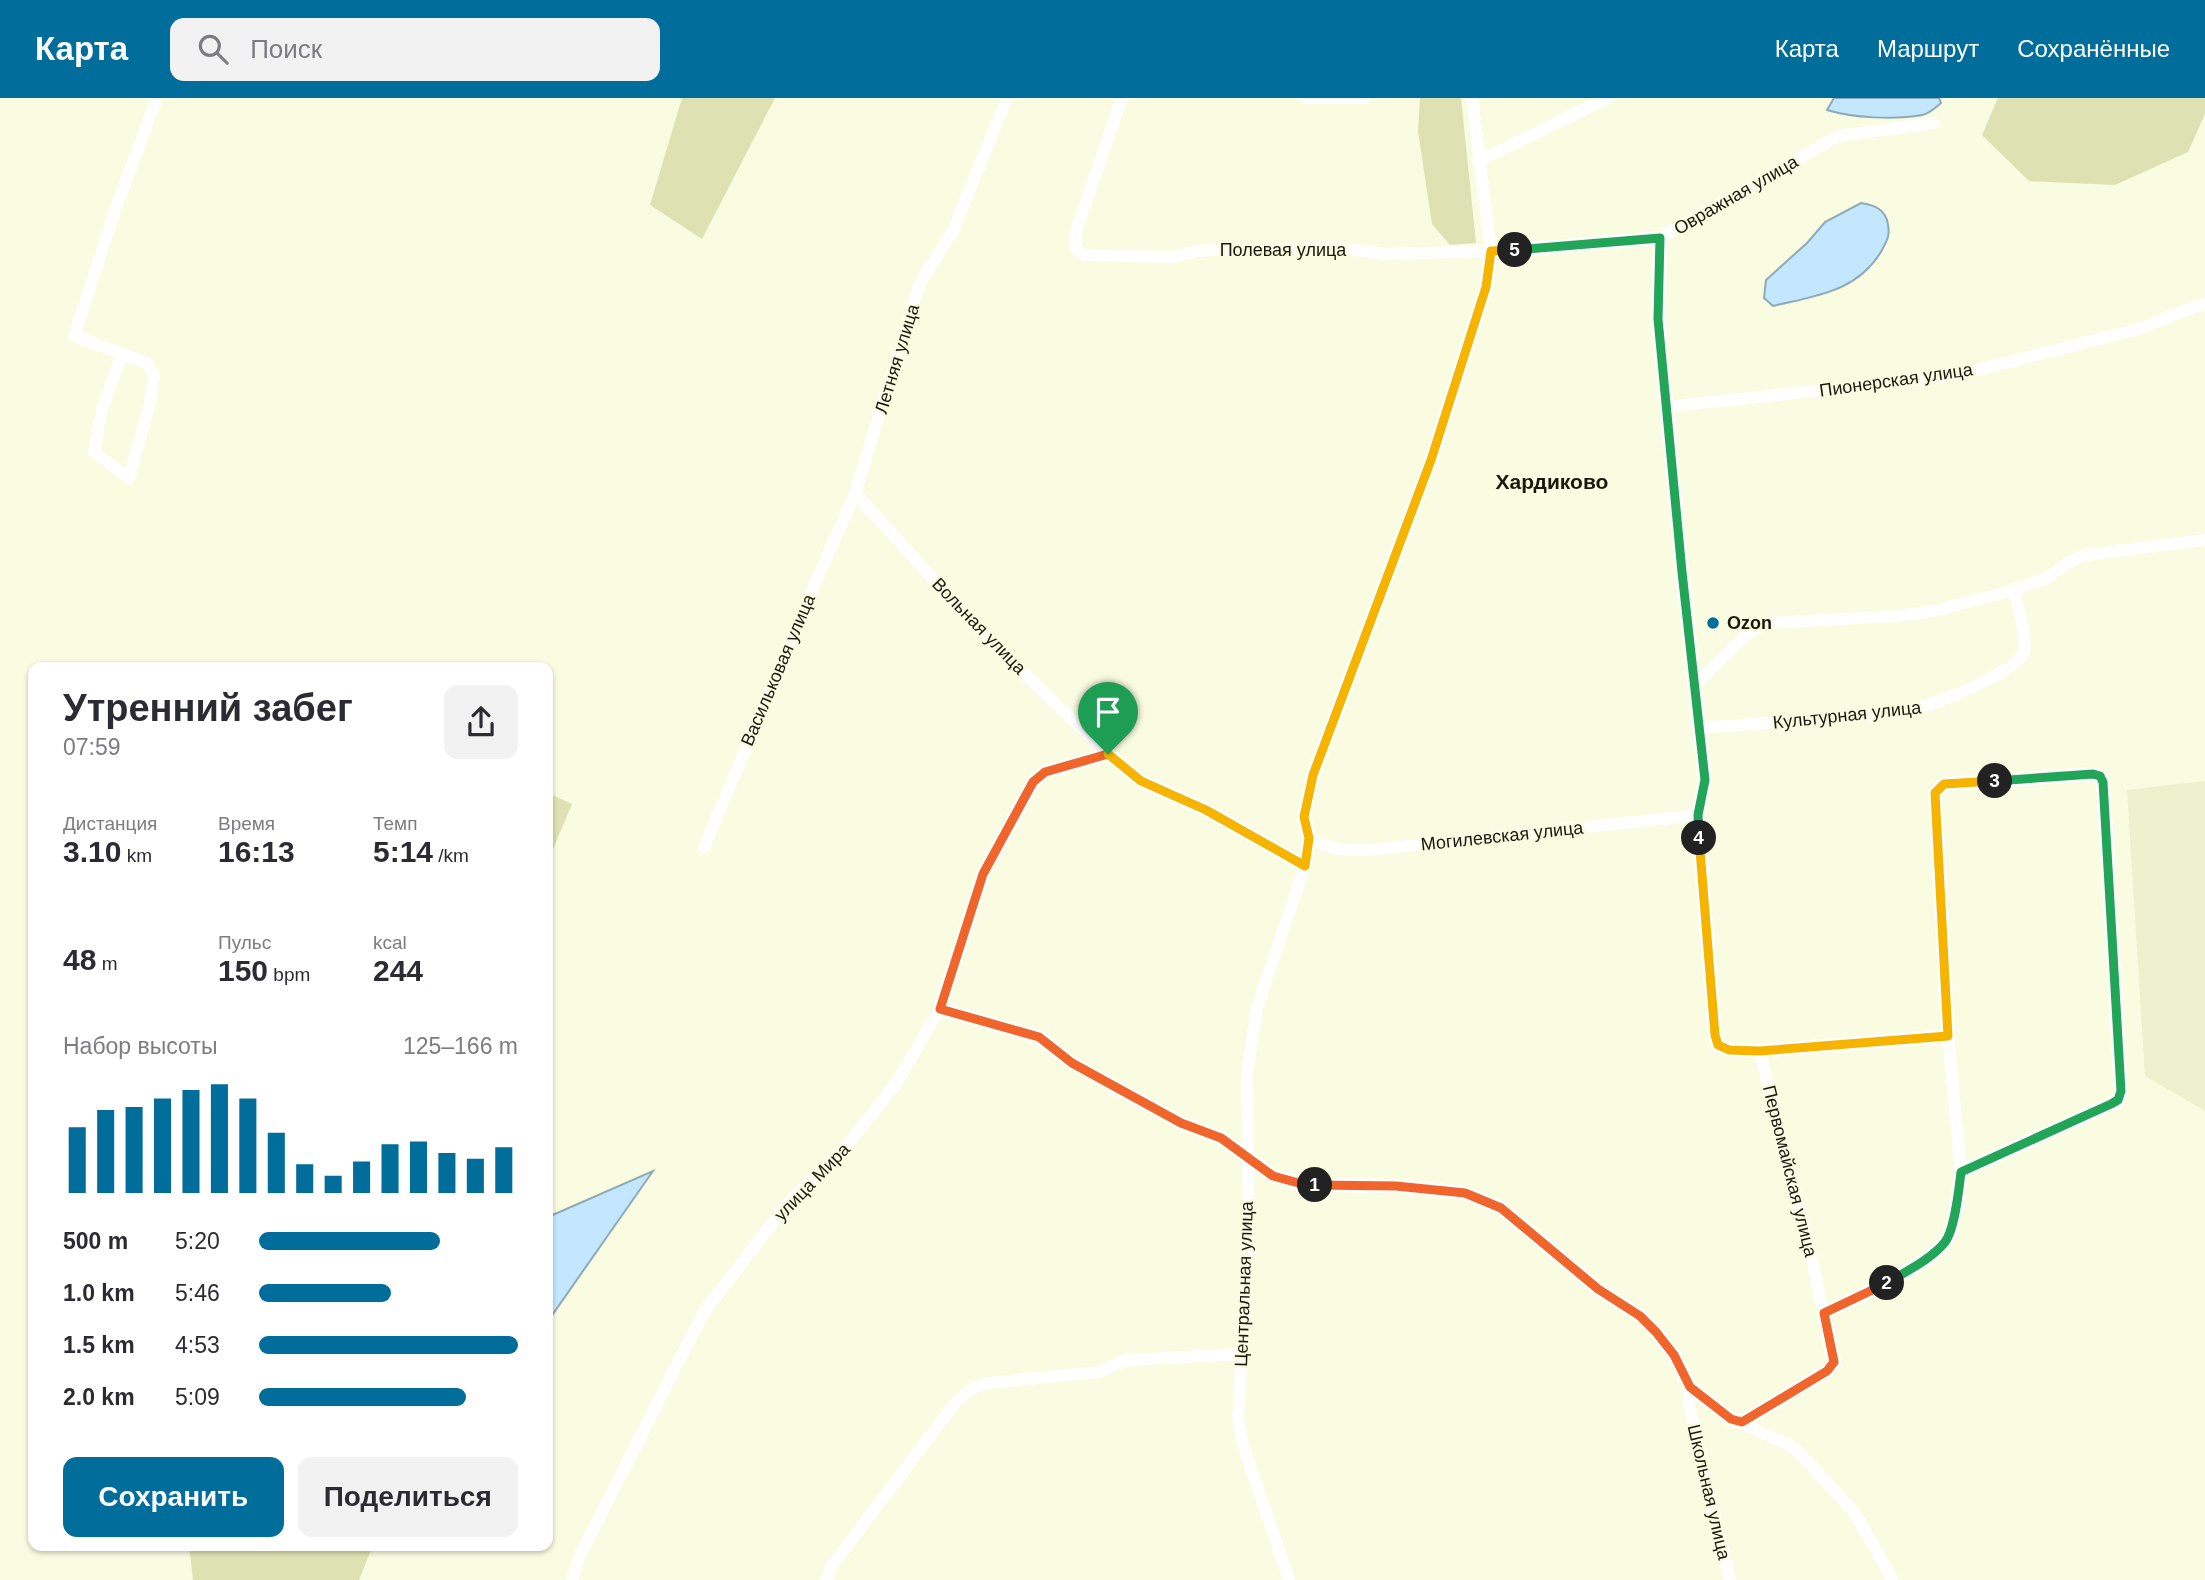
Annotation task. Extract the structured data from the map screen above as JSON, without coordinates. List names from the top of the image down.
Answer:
{
  "streets": {
    "street": [
      "Овражная улица",
      "Полевая улица",
      "Летняя улица",
      "Пионерская улица",
      "Вольная улица",
      "Васильковая улица",
      "Культурная улица",
      "Могилевская улица",
      "Первомайская улица",
      "улица Мира",
      "Центральная улица",
      "Школьная улица"
    ]
  },
  "crossings": [
    ["Овражная улица", "Полевая улица"],
    ["Овражная улица", "Центральная улица"],
    ["Полевая улица", "Центральная улица"],
    ["Летняя улица", "Вольная улица"],
    ["Летняя улица", "Васильковая улица"],
    ["Вольная улица", "Васильковая улица"],
    ["Вольная улица", "улица Мира"],
    ["Вольная улица", "Центральная улица"],
    ["Могилевская улица", "Центральная улица"],
    ["улица Мира", "Школьная улица"],
    ["Центральная улица", "Школьная улица"]
  ],
  "districts": ["Хардиково"],
  "places": ["Ozon"],
  "page": {
    "header": "Карта",
    "search": "Поиск",
    "nav": ["Карта", "Маршрут", "Сохранённые"],
    "pins": [
      "5",
      "3",
      "4",
      "1",
      "2"
    ],
    "heading": ["Утренний забег", "07:59"],
    "stats": [
      ["Дистанция", "3.10 km"],
      ["Время", "16:13"],
      ["Темп", "5:14 /km"],
      ["48 m"],
      ["Пульс", "150 bpm"],
      ["kcal", "244"]
    ],
    "chart": ["Набор высоты", "125–166 m"],
    "list": [
      {
        "name": "500 m",
        "note": "5:20"
      },
      {
        "name": "1.0 km",
        "note": "5:46"
      },
      {
        "name": "1.5 km",
        "note": "4:53"
      },
      {
        "name": "2.0 km",
        "note": "5:09"
      }
    ],
    "buttons": ["Сохранить", "Поделиться"]
  }
}
